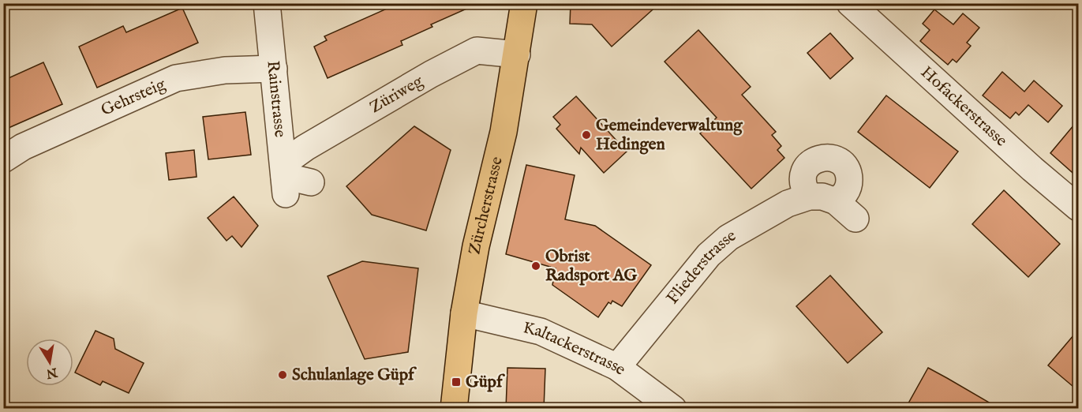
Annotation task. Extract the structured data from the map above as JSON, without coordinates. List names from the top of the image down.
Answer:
{
  "streets": {
    "main road": ["Zürcherstrasse"],
    "street": [
      "Züriweg",
      "Gehrsteig",
      "Rainstrasse",
      "Hofackerstrasse",
      "Fliederstrasse",
      "Kaltackerstrasse"
    ]
  },
  "crossings": [
    ["Züriweg", "Rainstrasse"],
    ["Züriweg", "Zürcherstrasse"],
    ["Gehrsteig", "Rainstrasse"],
    ["Zürcherstrasse", "Kaltackerstrasse"],
    ["Fliederstrasse", "Kaltackerstrasse"]
  ],
  "places": {
    "other": ["Gemeindeverwaltung Hedingen", "Obrist Radsport AG", "Schulanlage Güpf"],
    "transit": ["Güpf"]
  },
  "north": "bottom"
}
